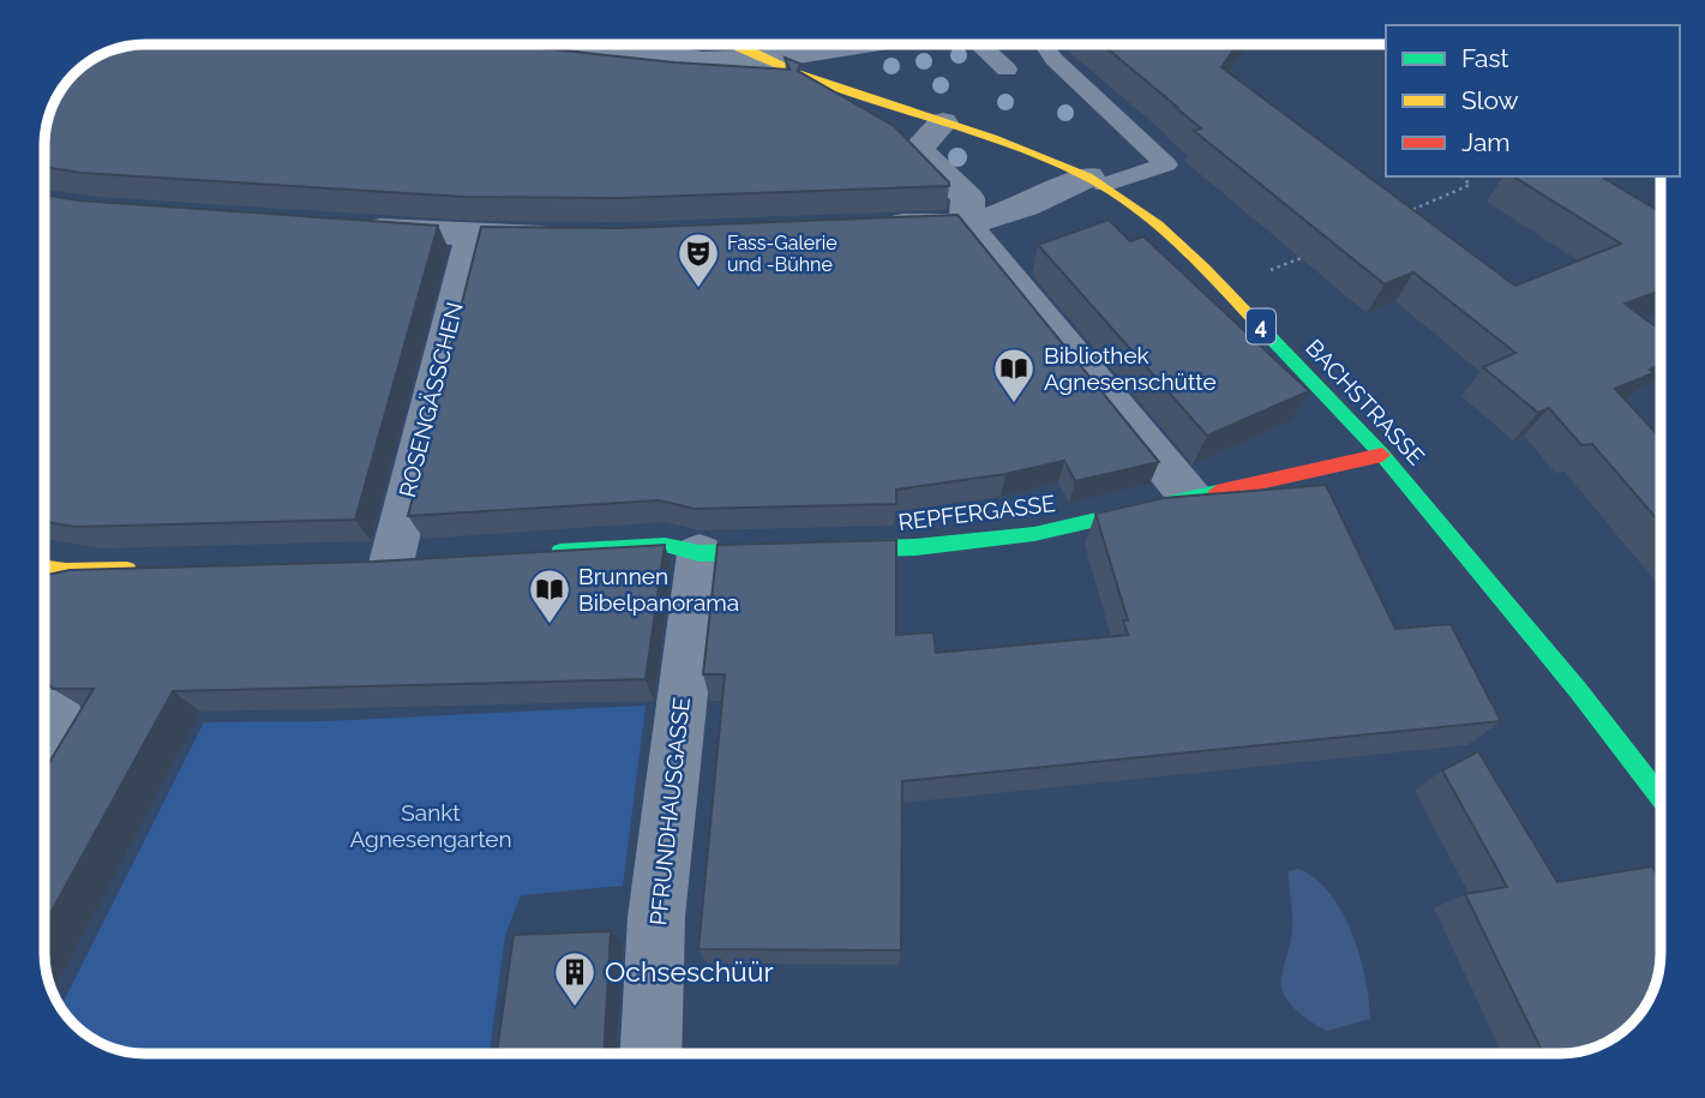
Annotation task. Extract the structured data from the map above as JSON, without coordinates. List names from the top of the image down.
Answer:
{
  "streets": {
    "main road": ["4", "BACHSTRASSE", "REPFERGASSE"],
    "street": ["ROSENGÄSSCHEN", "PFRUNDHAUSGASSE"]
  },
  "crossings": [
    ["BACHSTRASSE", "REPFERGASSE"],
    ["REPFERGASSE", "PFRUNDHAUSGASSE"]
  ],
  "parks": ["Sankt Agnesengarten"],
  "places": {
    "theatre": ["Fass-Galerie und -Bühne"],
    "library": ["Bibliothek Agnesenschütte", "Brunnen Bibelpanorama"],
    "building": ["Ochseschüür"]
  },
  "legend": ["Fast", "Slow", "Jam"]
}
